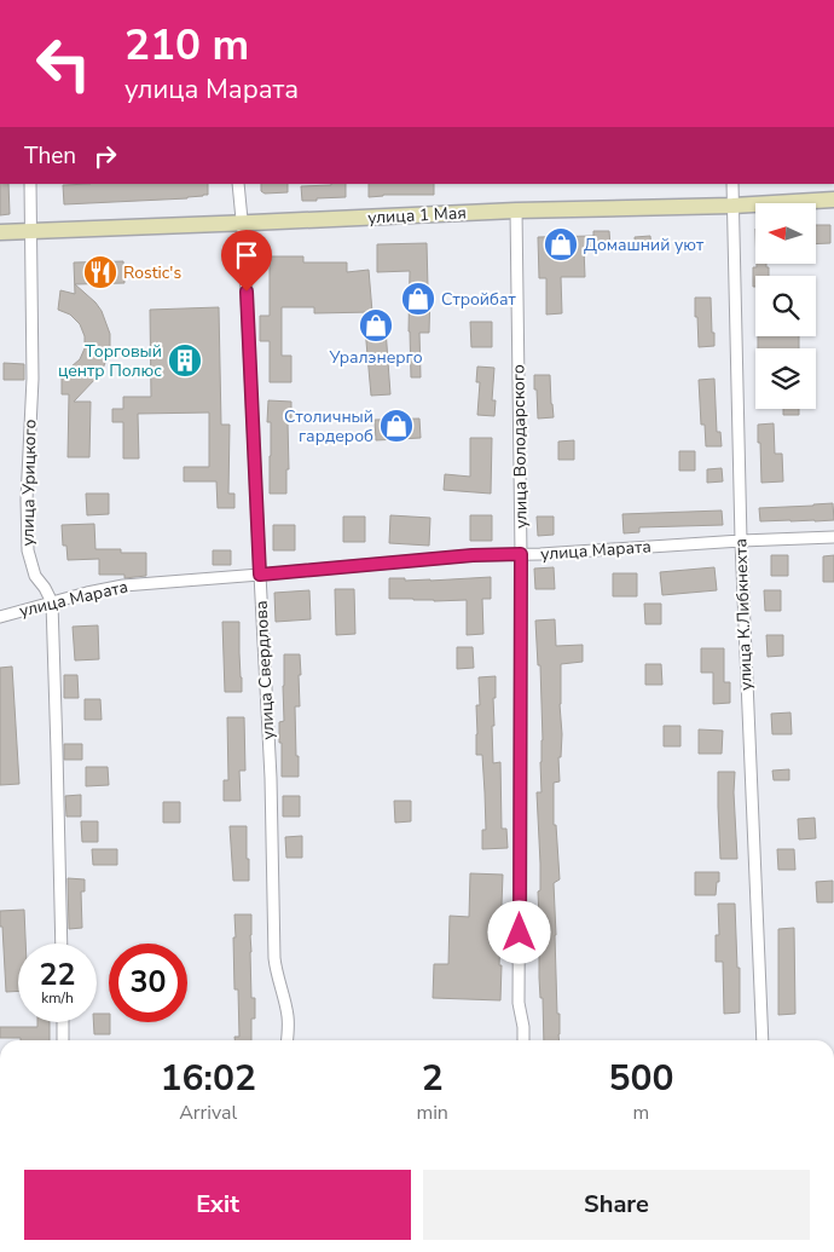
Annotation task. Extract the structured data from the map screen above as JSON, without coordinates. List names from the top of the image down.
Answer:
{
  "streets": {
    "main road": ["улица 1 Мая"],
    "street": [
      "улица Володарского",
      "улица Урицкого",
      "улица Марата",
      "улица К.Либкнехта",
      "улица Свердлова"
    ]
  },
  "crossings": [
    ["улица 1 Мая", "улица Володарского"],
    ["улица 1 Мая", "улица Урицкого"],
    ["улица 1 Мая", "улица К.Либкнехта"],
    ["улица 1 Мая", "улица Свердлова"],
    ["улица Володарского", "улица Марата"],
    ["улица Урицкого", "улица Марата"],
    ["улица Марата", "улица К.Либкнехта"],
    ["улица Марата", "улица Свердлова"]
  ],
  "places": {
    "shop": [
      "Домашний уют",
      "Стройбат",
      "Уралэнерго",
      "Столичный гардероб"
    ],
    "restaurant": ["Rostic's"],
    "building": ["Торговый центр Полюс"]
  },
  "north": "left",
  "page": {
    "turn": ["210 m", "улица Марата"],
    "then": "Then",
    "speed": "22 km/h",
    "limit": "30",
    "eta": [
      "16:02",
      "Arrival",
      "2",
      "min",
      "500",
      "m"
    ],
    "buttons": ["Exit", "Share"]
  }
}
